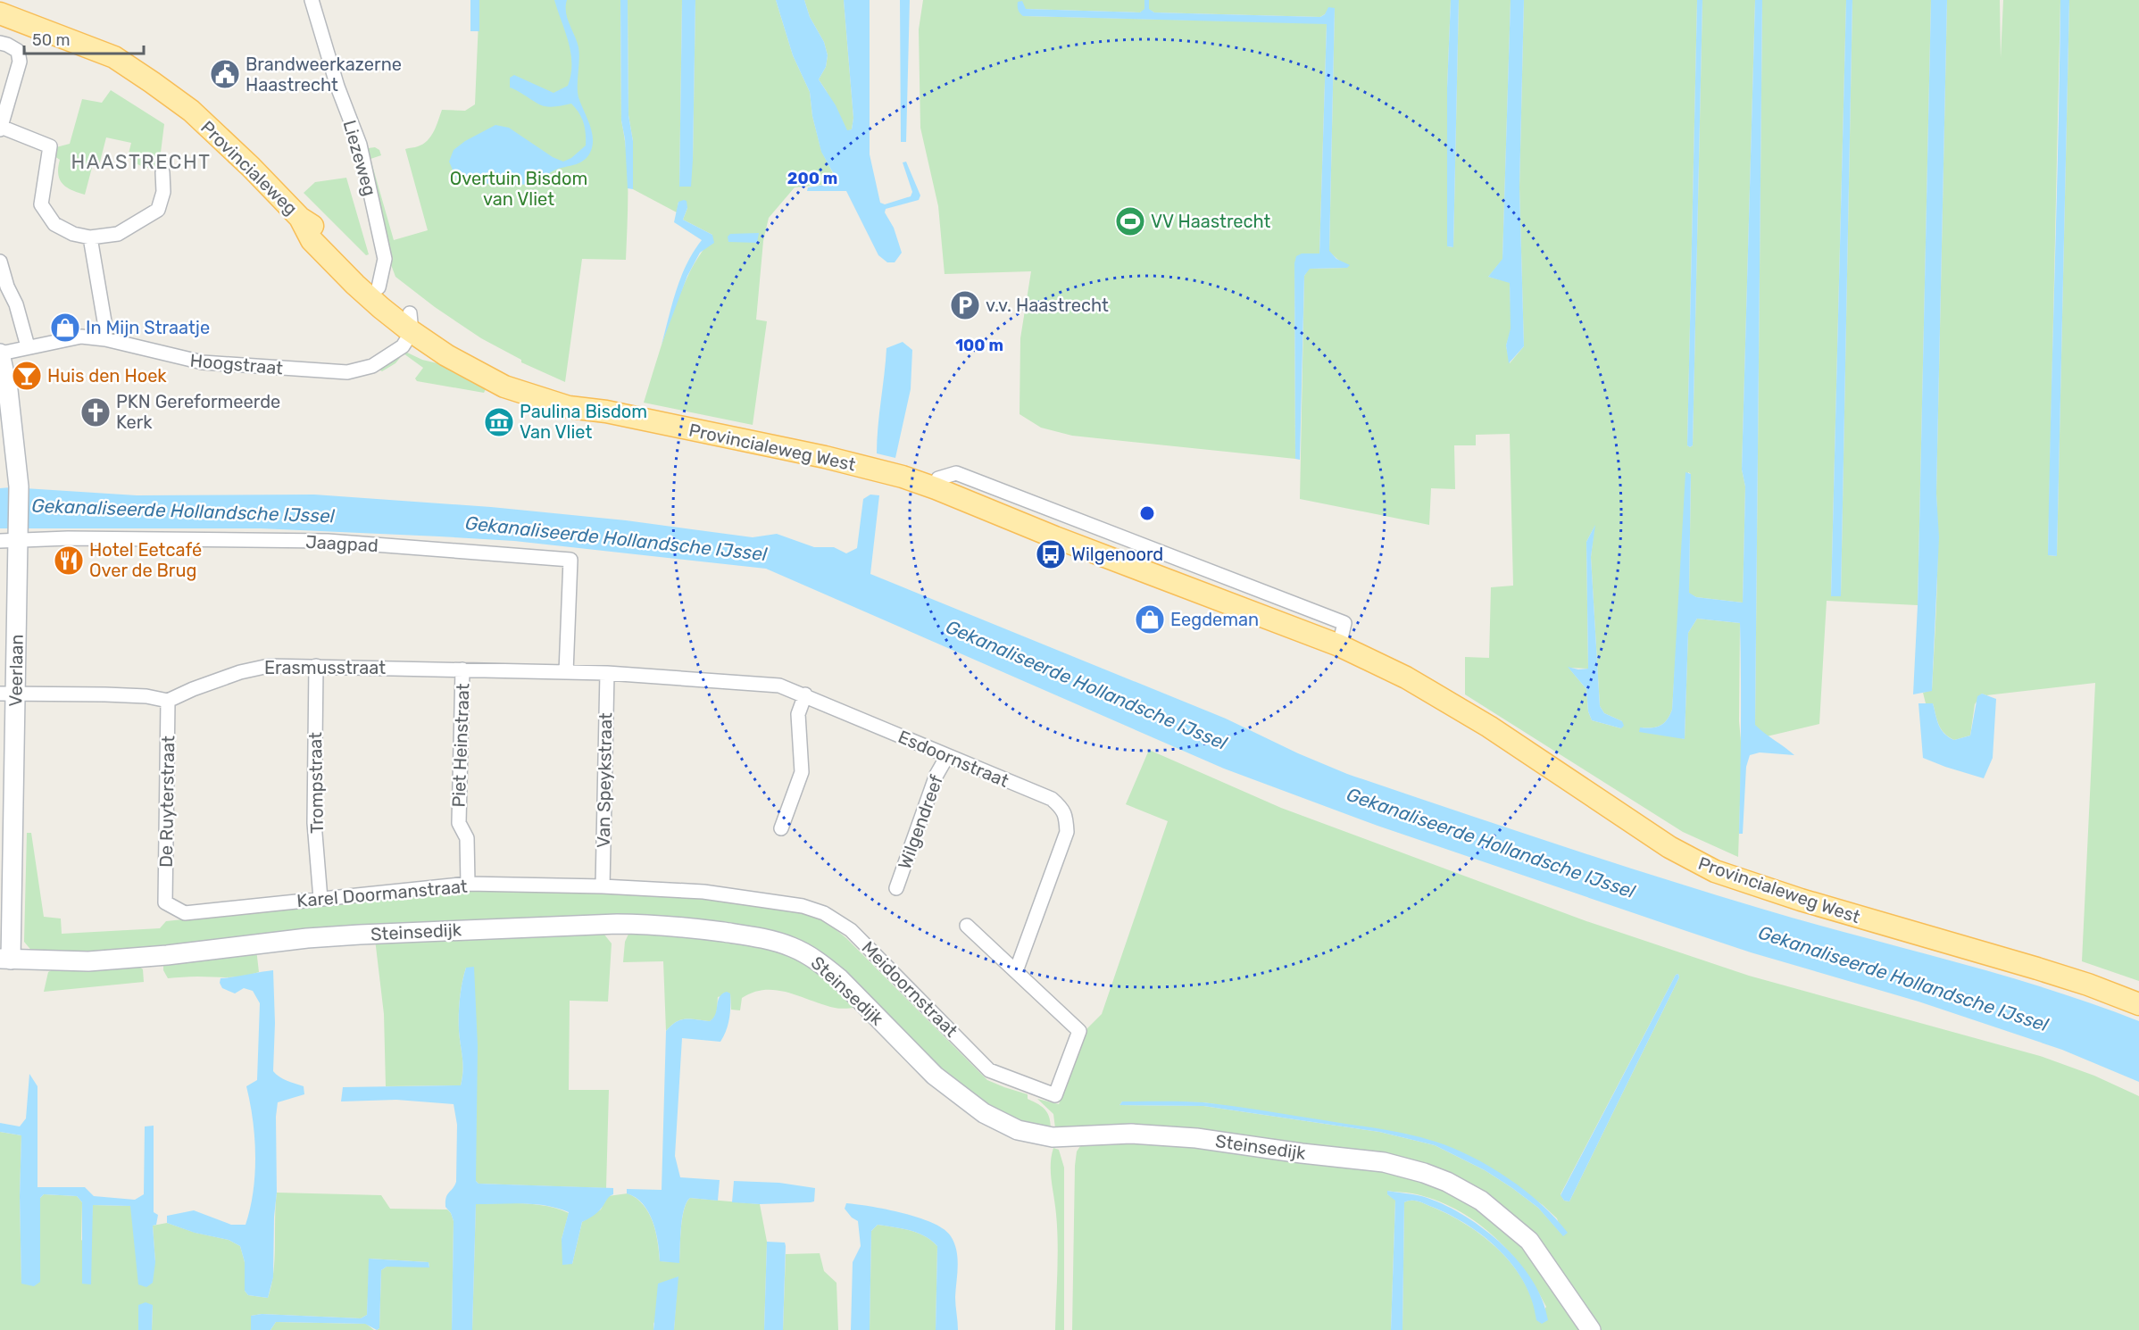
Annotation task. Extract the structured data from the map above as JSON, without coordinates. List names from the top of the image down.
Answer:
{
  "streets": {
    "main road": ["Provincialeweg", "Provincialeweg West"],
    "street": [
      "Liezeweg",
      "Hoogstraat",
      "Jaagpad",
      "Erasmusstraat",
      "Veerlaan",
      "Piet Heinstraat",
      "Esdoornstraat",
      "Van Speykstraat",
      "Trompstraat",
      "De Ruyterstraat",
      "Wilgendreef",
      "Karel Doormanstraat",
      "Steinsedijk",
      "Meidoornstraat"
    ]
  },
  "crossings": [
    ["Liezeweg", "Provincialeweg"],
    ["Provincialeweg", "Hoogstraat"],
    ["Provincialeweg", "Provincialeweg West"],
    ["Hoogstraat", "Provincialeweg West"],
    ["Hoogstraat", "Veerlaan"],
    ["Jaagpad", "Erasmusstraat"],
    ["Jaagpad", "Veerlaan"],
    ["Erasmusstraat", "Piet Heinstraat"],
    ["Erasmusstraat", "Esdoornstraat"],
    ["Erasmusstraat", "Van Speykstraat"],
    ["Erasmusstraat", "Trompstraat"],
    ["Erasmusstraat", "De Ruyterstraat"],
    ["Veerlaan", "Steinsedijk"],
    ["Piet Heinstraat", "Karel Doormanstraat"],
    ["Esdoornstraat", "Van Speykstraat"],
    ["Esdoornstraat", "Wilgendreef"],
    ["Esdoornstraat", "Meidoornstraat"],
    ["Van Speykstraat", "Karel Doormanstraat"],
    ["Van Speykstraat", "Meidoornstraat"],
    ["Trompstraat", "Karel Doormanstraat"],
    ["De Ruyterstraat", "Karel Doormanstraat"],
    ["Karel Doormanstraat", "Meidoornstraat"]
  ],
  "districts": ["HAASTRECHT"],
  "water": ["Gekanaliseerde Hollandsche IJssel"],
  "parks": ["Overtuin Bisdom van Vliet"],
  "places": {
    "public building": ["Brandweerkazerne Haastrecht"],
    "sports": ["VV Haastrecht"],
    "parking": ["v.v. Haastrecht"],
    "shop": ["In Mijn Straatje", "Eegdeman"],
    "bar": ["Huis den Hoek"],
    "church": ["PKN Gereformeerde Kerk"],
    "museum": ["Paulina Bisdom Van Vliet"],
    "bus stop": ["Wilgenoord"],
    "restaurant": ["Hotel Eetcafé Over de Brug"]
  },
  "scale_bar": "50 m",
  "rings": ["200 m", "100 m"]
}
